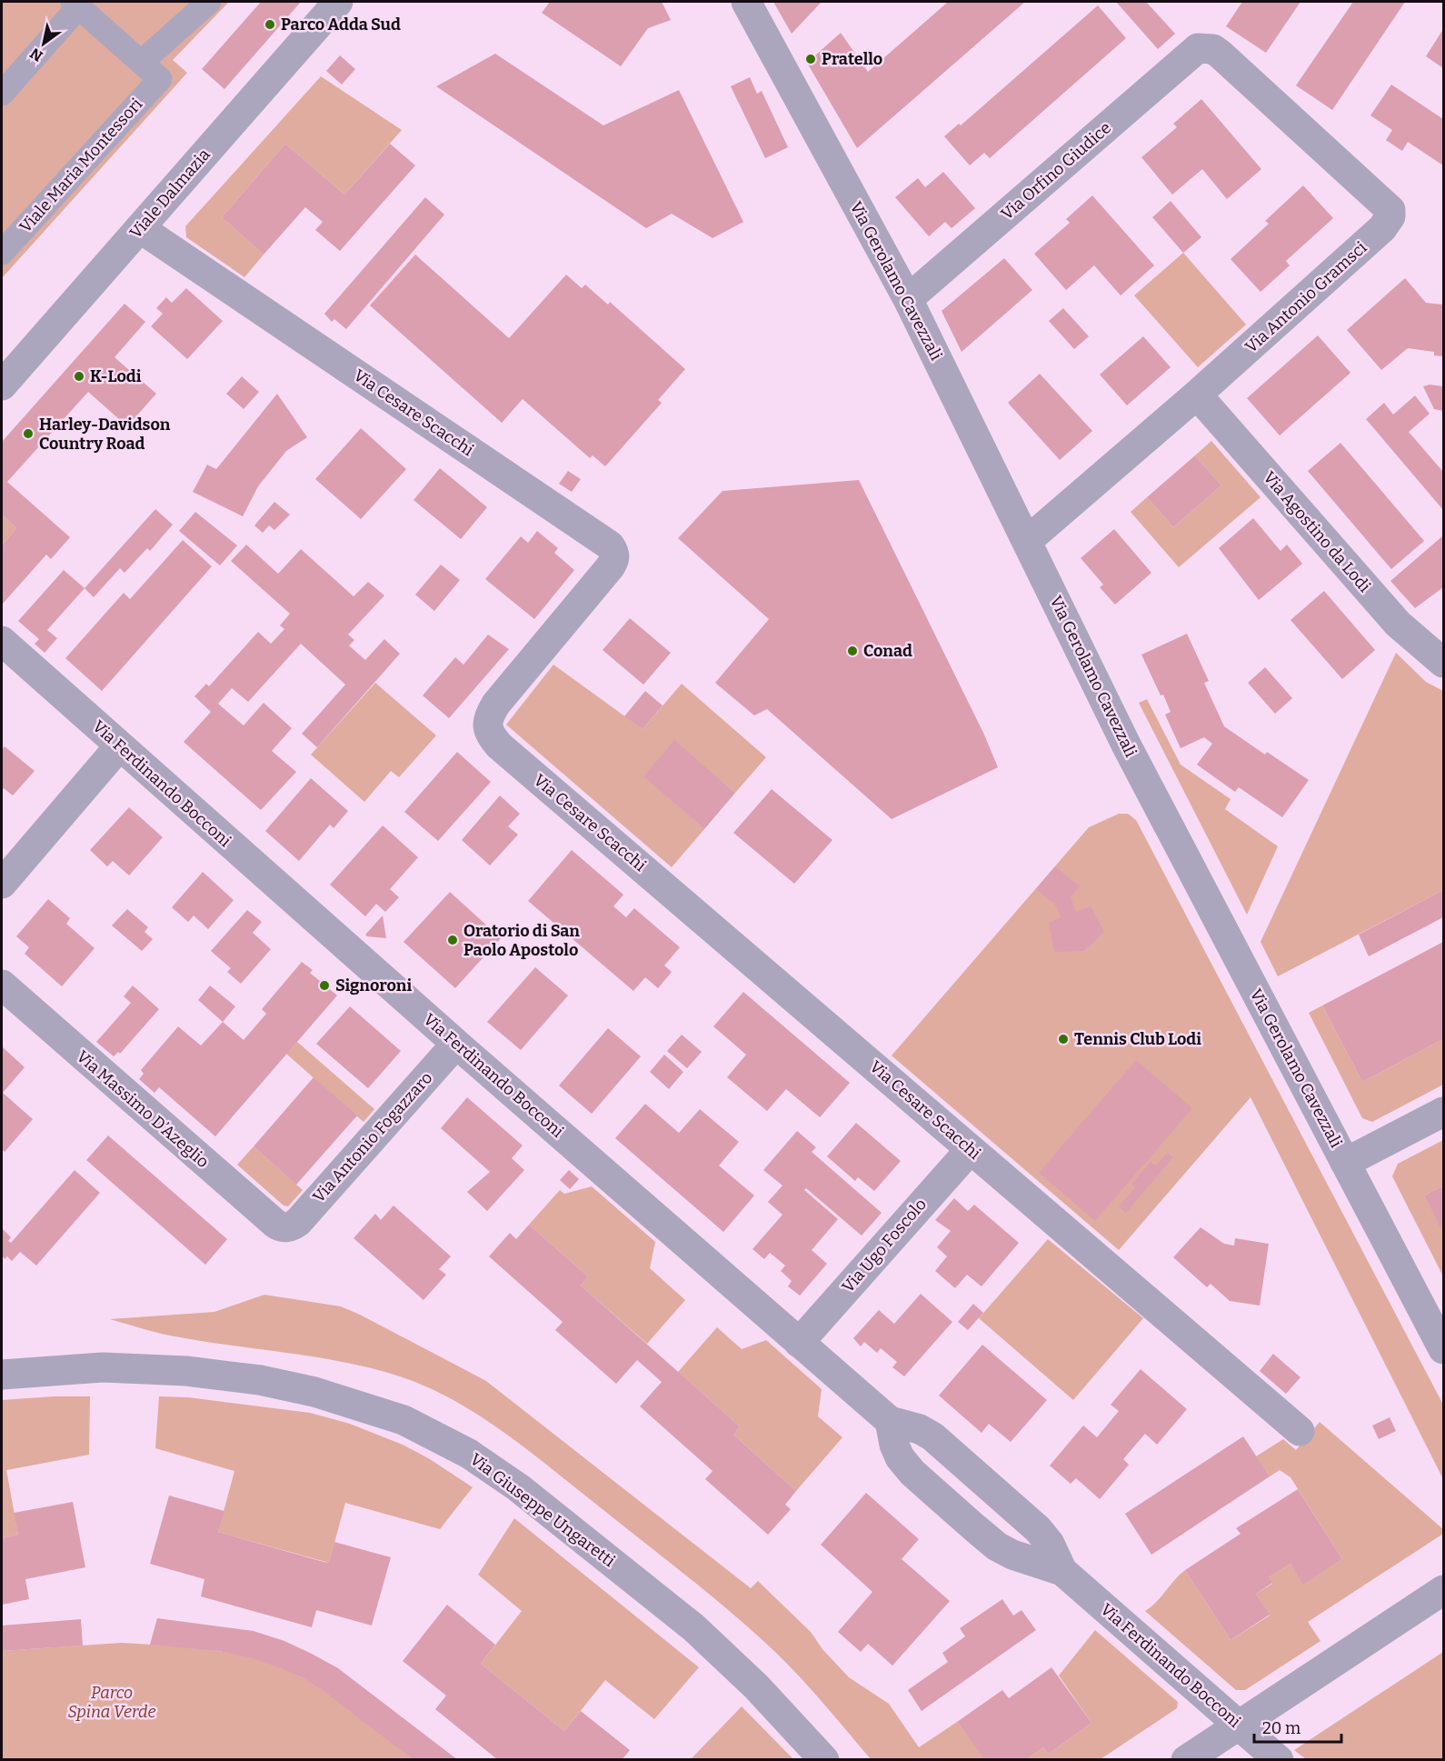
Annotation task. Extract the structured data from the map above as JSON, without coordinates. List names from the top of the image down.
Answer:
{
  "streets": {
    "street": [
      "Viale Maria Montessori",
      "Via Orfino Giudice",
      "Viale Dalmazia",
      "Via Gerolamo Cavezzali",
      "Via Antonio Gramsci",
      "Via Cesare Scacchi",
      "Via Agostino da Lodi",
      "Via Ferdinando Bocconi",
      "Via Massimo D’Azeglio",
      "Via Antonio Fogazzaro",
      "Via Ugo Foscolo",
      "Via Giuseppe Ungaretti"
    ]
  },
  "crossings": [
    ["Via Orfino Giudice", "Via Gerolamo Cavezzali"],
    ["Via Orfino Giudice", "Via Antonio Gramsci"],
    ["Viale Dalmazia", "Via Cesare Scacchi"],
    ["Via Gerolamo Cavezzali", "Via Antonio Gramsci"],
    ["Via Antonio Gramsci", "Via Agostino da Lodi"],
    ["Via Cesare Scacchi", "Via Ugo Foscolo"],
    ["Via Ferdinando Bocconi", "Via Antonio Fogazzaro"],
    ["Via Ferdinando Bocconi", "Via Ugo Foscolo"],
    ["Via Massimo D’Azeglio", "Via Antonio Fogazzaro"]
  ],
  "parks": ["Parco Spina Verde"],
  "places": [
    "Parco Adda Sud",
    "Pratello",
    "K-Lodi",
    "Harley-Davidson Country Road",
    "Conad",
    "Oratorio di San Paolo Apostolo",
    "Signoroni",
    "Tennis Club Lodi"
  ],
  "scale_bar": "20 m",
  "north": "bottom left"
}
